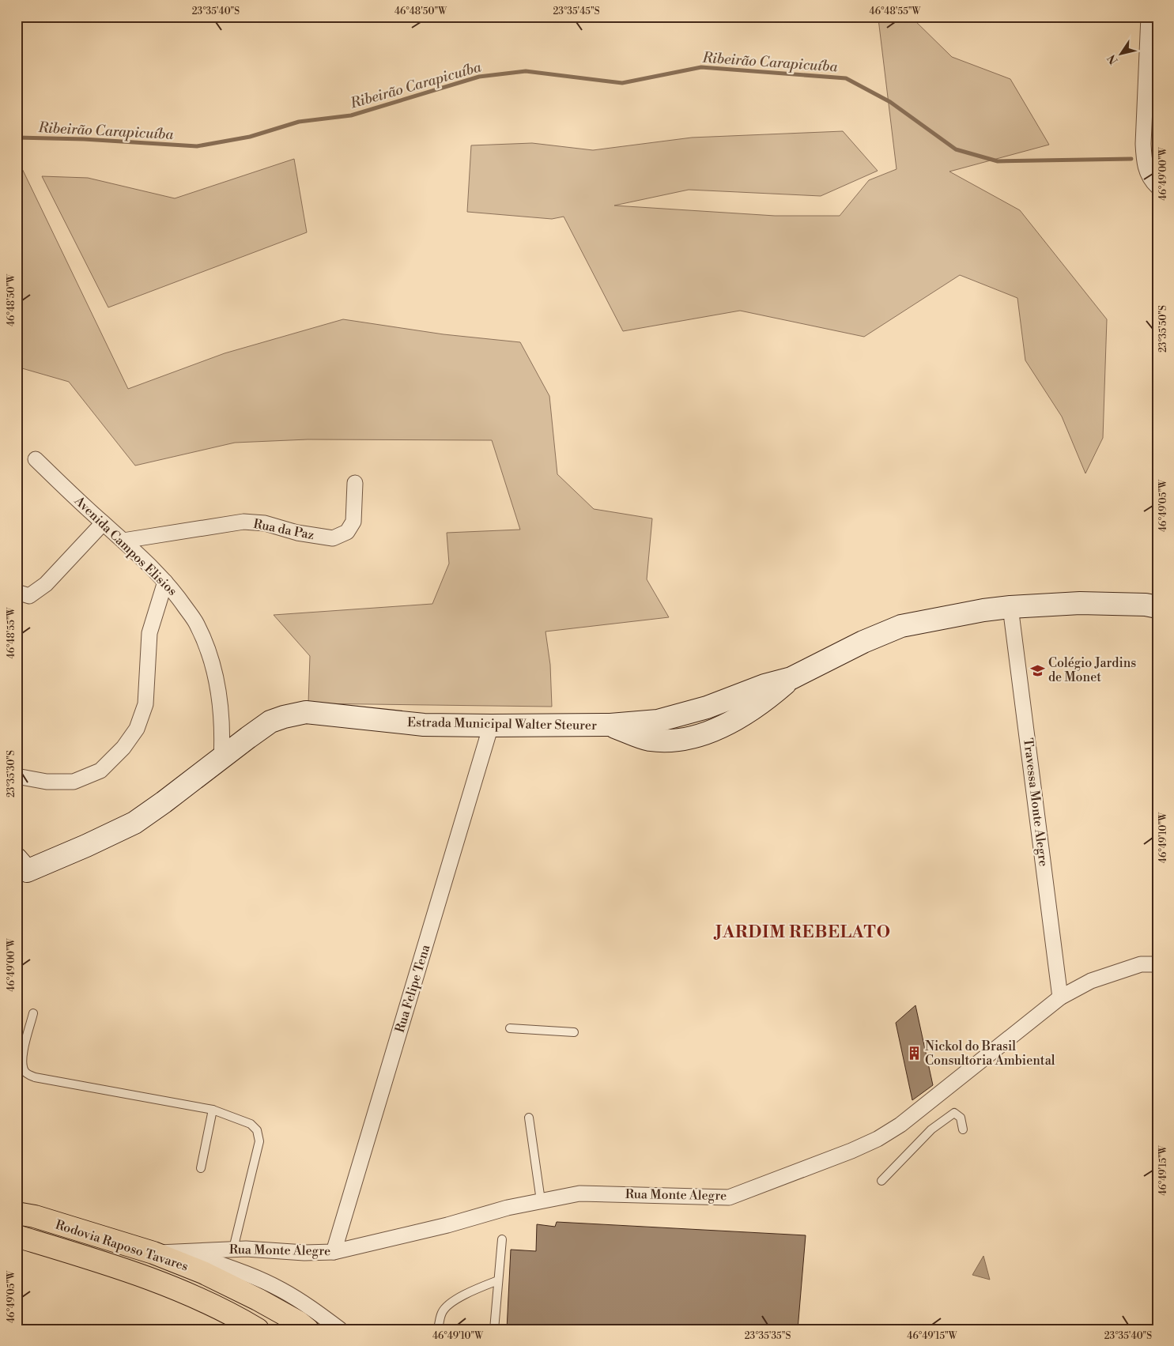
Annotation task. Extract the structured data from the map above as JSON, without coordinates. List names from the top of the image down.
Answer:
{
  "streets": {
    "highway": ["Rodovia Raposo Tavares"],
    "street": [
      "Rua da Paz",
      "Avenida Campos Elisios",
      "Estrada Municipal Walter Steurer",
      "Travessa Monte Alegre",
      "Rua Felipe Tena",
      "Rua Monte Alegre"
    ]
  },
  "crossings": [
    ["Rua da Paz", "Avenida Campos Elisios"],
    ["Avenida Campos Elisios", "Estrada Municipal Walter Steurer"],
    ["Estrada Municipal Walter Steurer", "Travessa Monte Alegre"],
    ["Estrada Municipal Walter Steurer", "Rua Felipe Tena"],
    ["Travessa Monte Alegre", "Rua Monte Alegre"],
    ["Rua Felipe Tena", "Rua Monte Alegre"],
    ["Rua Monte Alegre", "Rodovia Raposo Tavares"]
  ],
  "districts": ["JARDIM REBELATO"],
  "water": ["Ribeirão Carapicuíba"],
  "places": {
    "school or university": ["Colégio Jardins de Monet"],
    "building": ["Nickol do Brasil Consultoria Ambiental"]
  },
  "north": "bottom left",
  "coordinates": [
    "23°35'40\"S",
    "46°48'50\"W",
    "23°35'45\"S",
    "46°48'55\"W",
    "46°49'00\"W",
    "23°35'50\"S",
    "46°49'05\"W",
    "23°35'30\"S",
    "46°49'10\"W",
    "46°49'15\"W",
    "23°35'35\"S"
  ]
}
